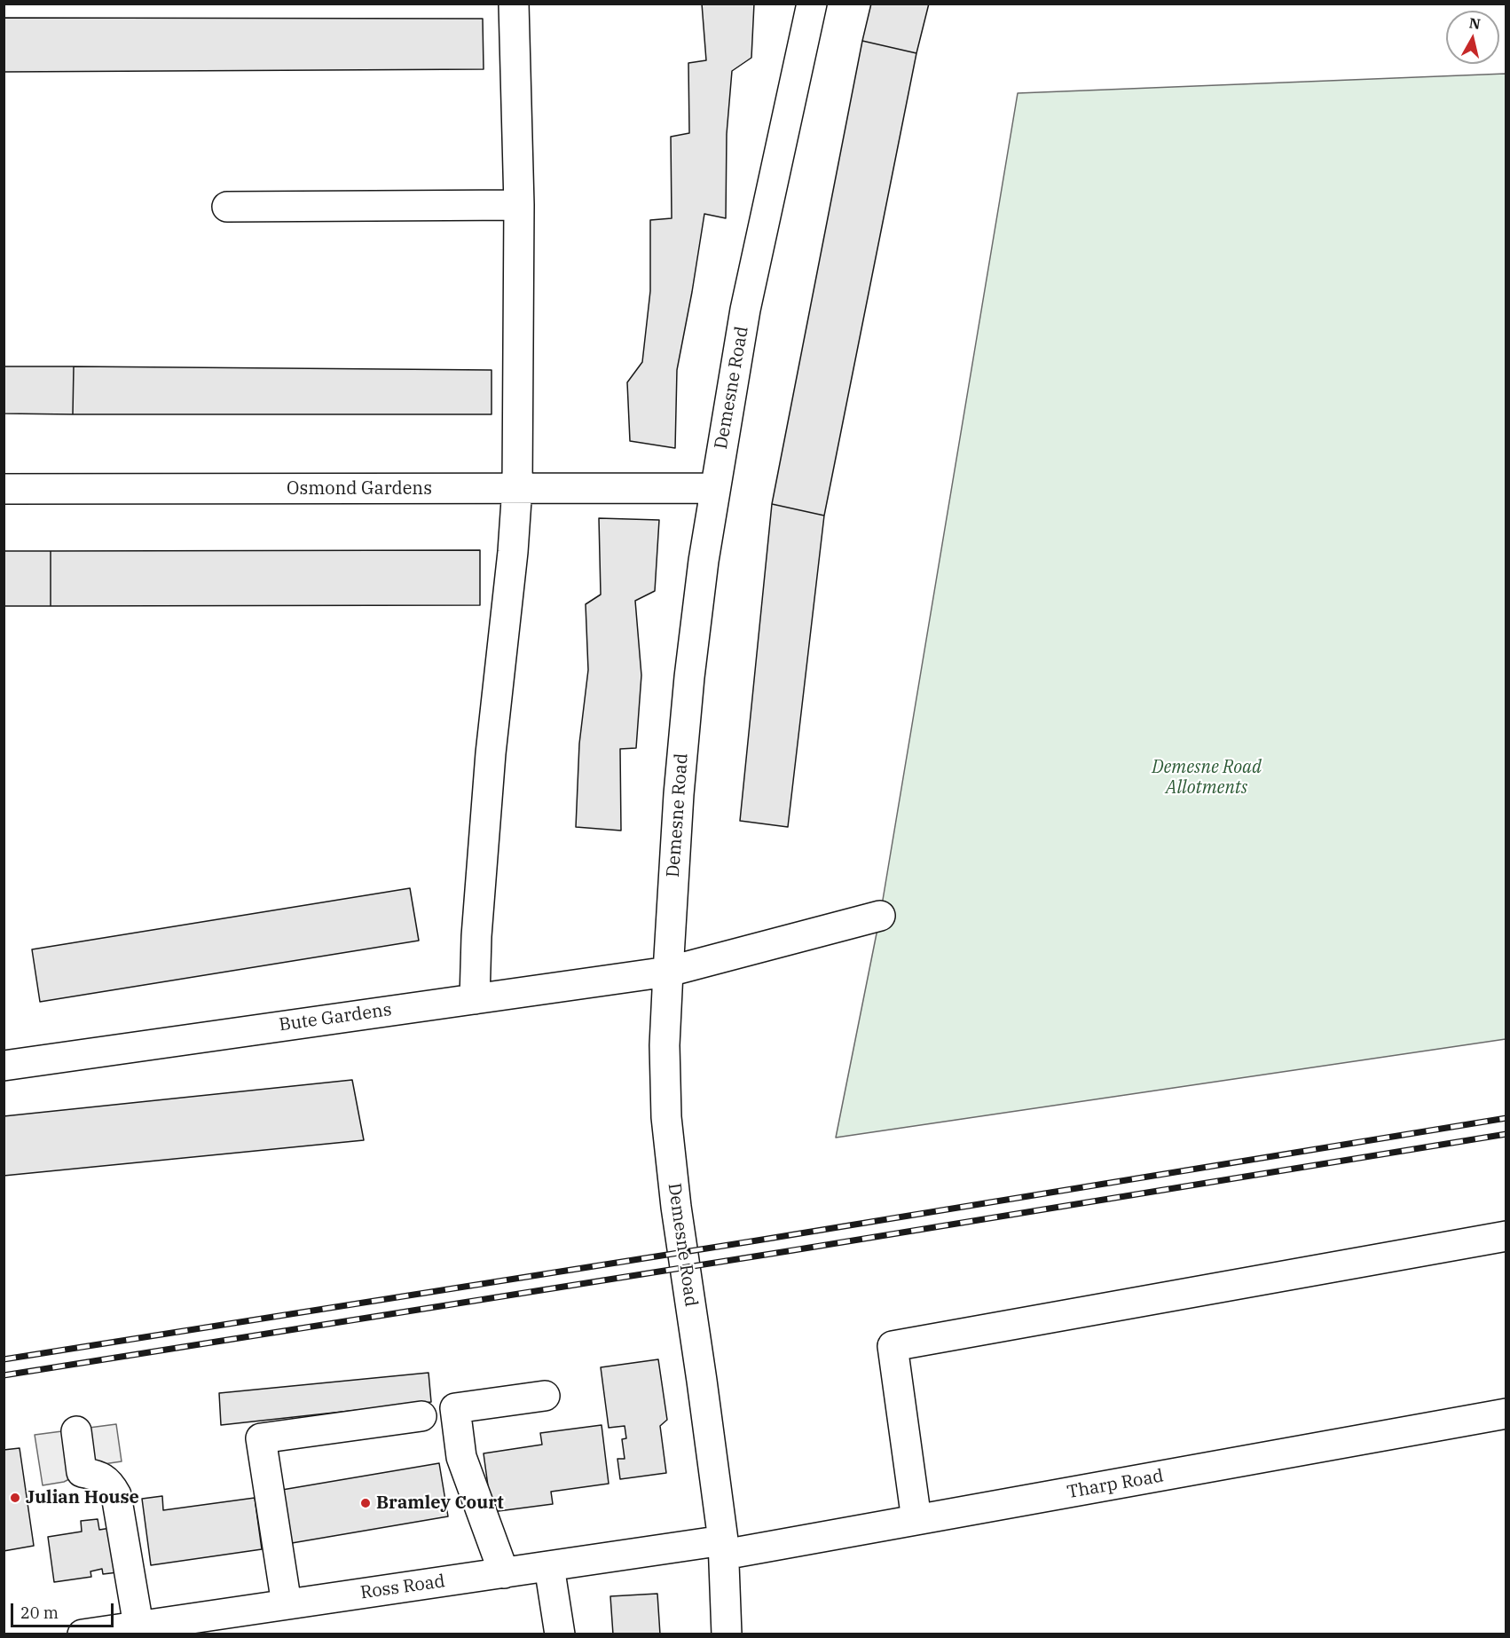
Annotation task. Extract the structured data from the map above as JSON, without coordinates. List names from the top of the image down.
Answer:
{
  "streets": {
    "street": [
      "Demesne Road",
      "Osmond Gardens",
      "Bute Gardens",
      "Tharp Road",
      "Ross Road"
    ]
  },
  "crossings": [
    ["Demesne Road", "Osmond Gardens"],
    ["Demesne Road", "Bute Gardens"],
    ["Demesne Road", "Tharp Road"],
    ["Demesne Road", "Ross Road"],
    ["Tharp Road", "Ross Road"]
  ],
  "parks": ["Demesne Road Allotments"],
  "places": ["Julian House", "Bramley Court"],
  "scale_bar": "20 m",
  "north": "top"
}
